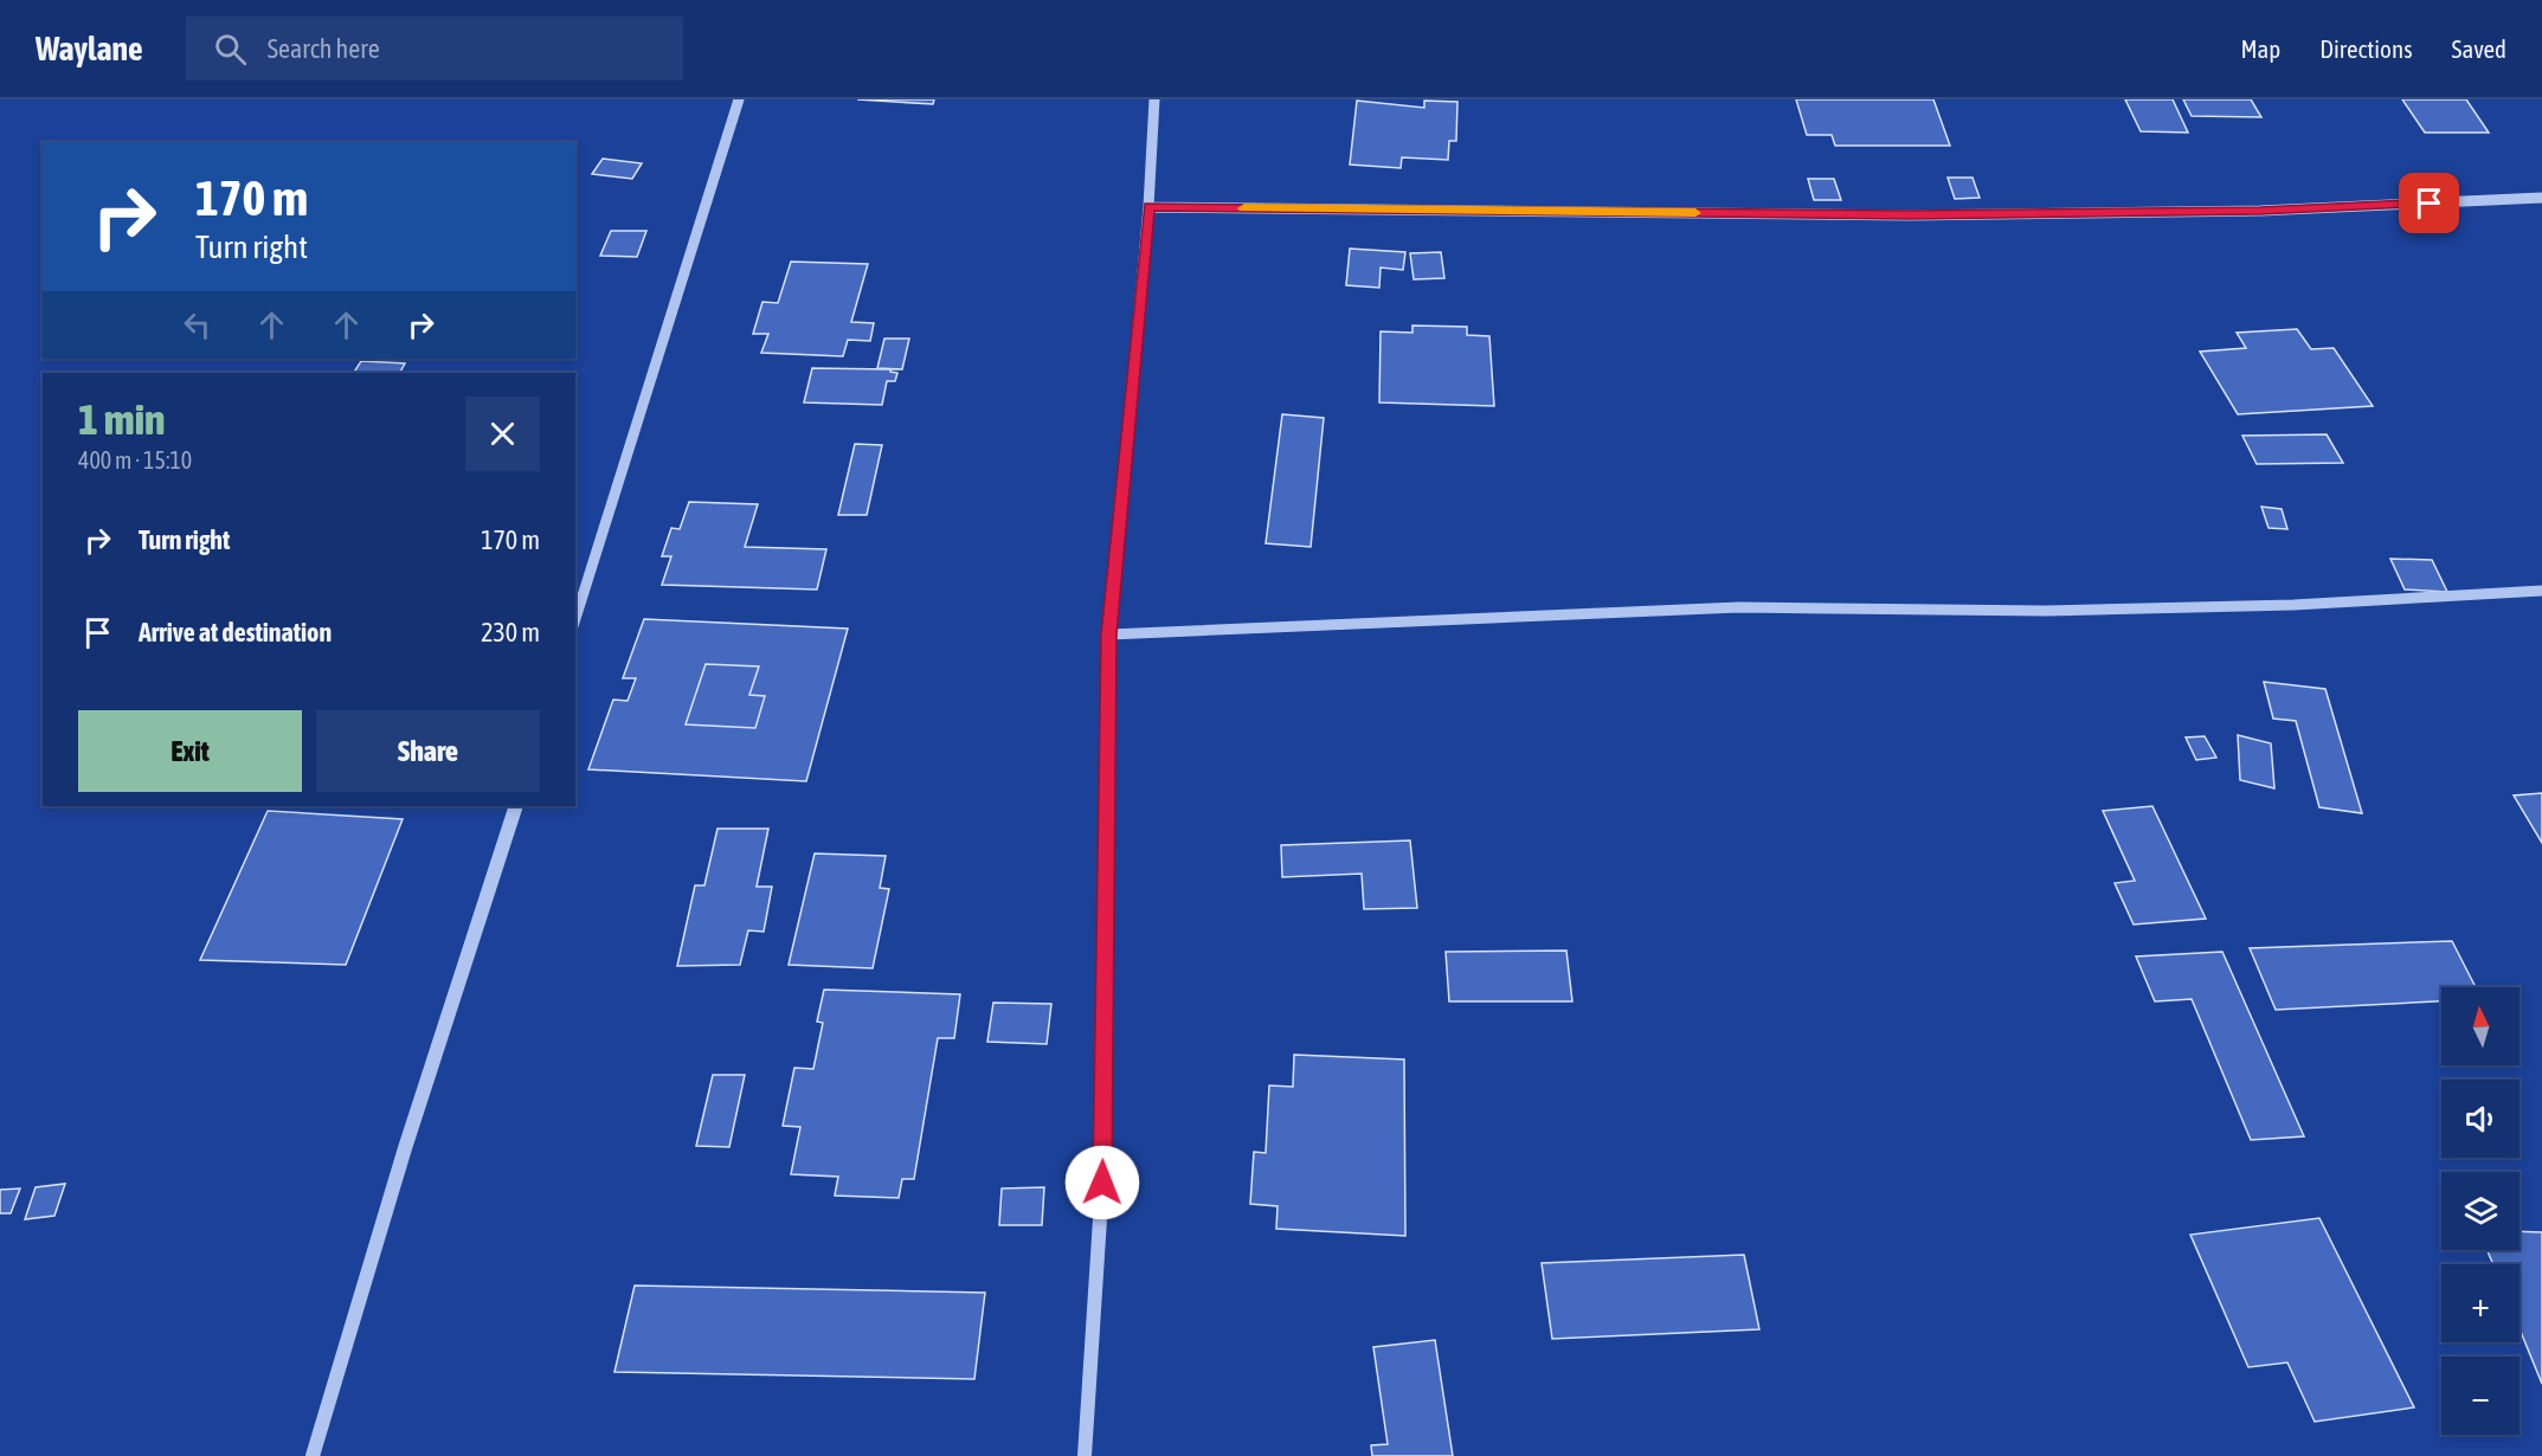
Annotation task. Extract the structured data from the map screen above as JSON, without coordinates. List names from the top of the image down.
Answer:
{
  "north": "top",
  "page": {
    "header": "Waylane",
    "search": "Search here",
    "nav": ["Map", "Directions", "Saved"],
    "turn": ["170 m", "Turn right"],
    "heading": ["1 min", "400 m · 15:10"],
    "list": [
      {
        "name": "Turn right",
        "value": "170 m"
      },
      {
        "name": "Arrive at destination",
        "value": "230 m"
      }
    ],
    "buttons": ["Exit", "Share"],
    "map_buttons": ["+", "−"]
  }
}
